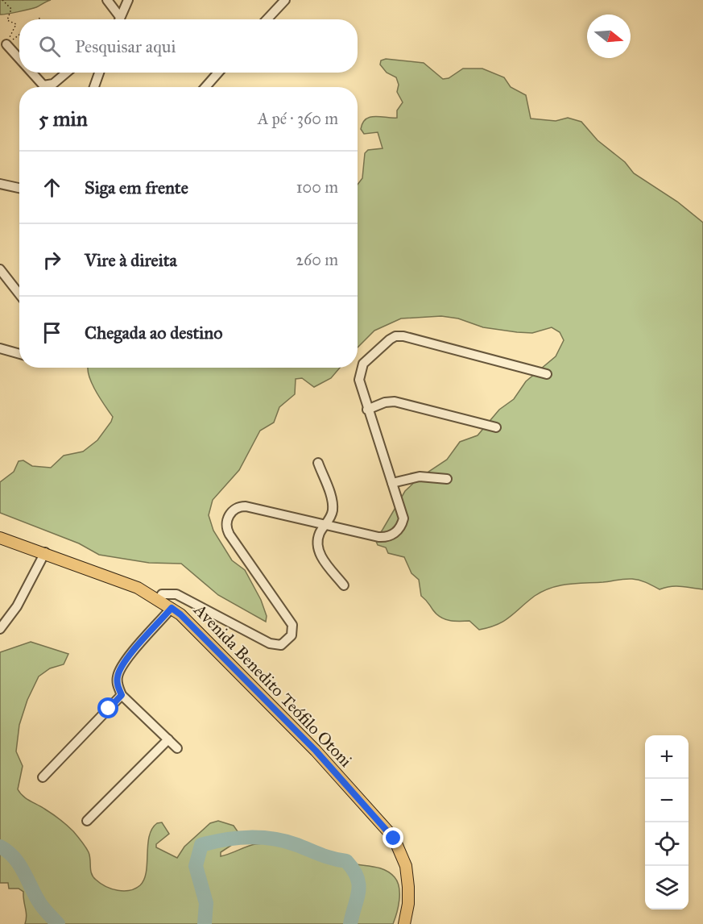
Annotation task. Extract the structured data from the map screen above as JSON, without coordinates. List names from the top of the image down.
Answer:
{
  "streets": {
    "main road": ["Avenida Benedito Teófilo Otoni"]
  },
  "north": "right",
  "page": {
    "search": "Pesquisar aqui",
    "heading": ["5 min", "A pé · 360 m"],
    "list": [
      ["Siga em frente", "100 m"],
      ["Vire à direita", "260 m"],
      "Chegada ao destino"
    ],
    "map_buttons": ["+", "−"]
  }
}
